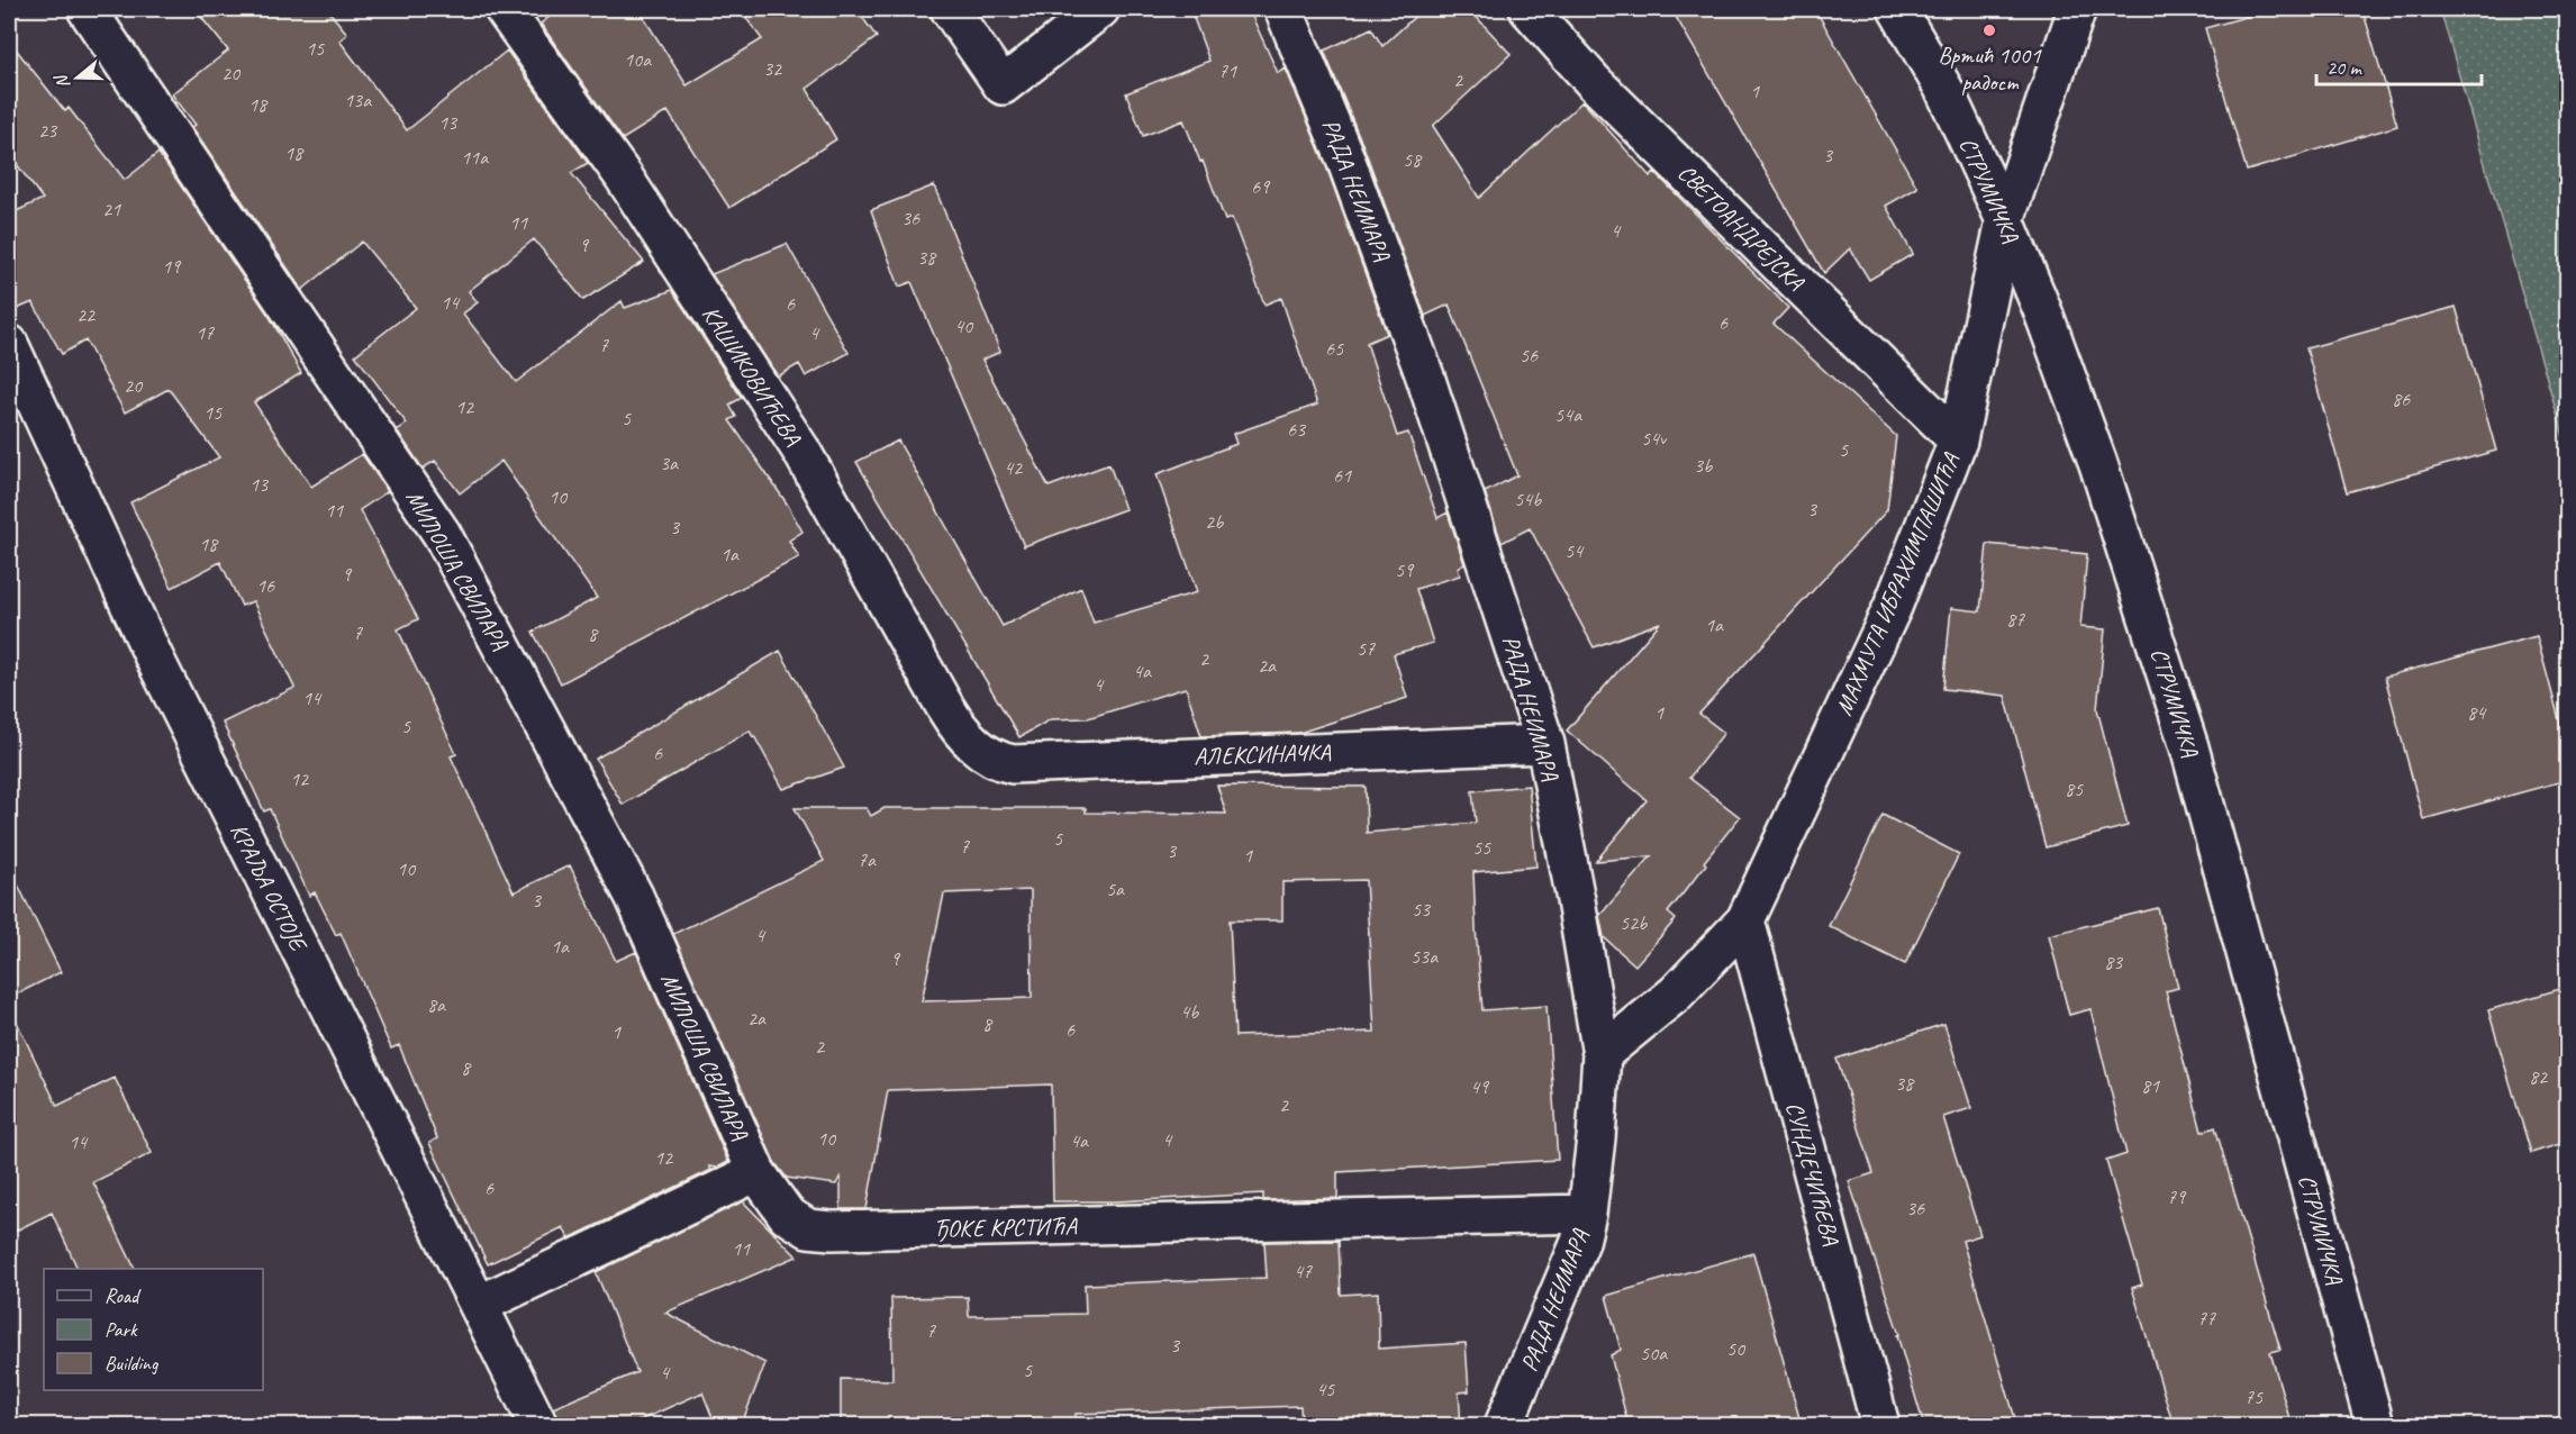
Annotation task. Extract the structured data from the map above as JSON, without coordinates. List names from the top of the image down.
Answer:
{
  "streets": {
    "street": [
      "РАДА НЕИМАРА",
      "СТРУМИЧКА",
      "СВЕТОАНДРЕЈСКА",
      "КАШИКОВИЋЕВА",
      "МИЛОША СВИЛАРА",
      "МАХМУТА ИБРАХИМПАШИЋА",
      "АЛЕКСИНАЧКА",
      "КРАЉА ОСТОЈЕ",
      "СУНДЕЧИЋЕВА",
      "ЂОКЕ КРСТИЋА"
    ]
  },
  "crossings": [
    ["РАДА НЕИМАРА", "МАХМУТА ИБРАХИМПАШИЋА"],
    ["РАДА НЕИМАРА", "АЛЕКСИНАЧКА"],
    ["РАДА НЕИМАРА", "ЂОКЕ КРСТИЋА"],
    ["СТРУМИЧКА", "МАХМУТА ИБРАХИМПАШИЋА"],
    ["СВЕТОАНДРЕЈСКА", "МАХМУТА ИБРАХИМПАШИЋА"],
    ["КАШИКОВИЋЕВА", "АЛЕКСИНАЧКА"],
    ["МИЛОША СВИЛАРА", "ЂОКЕ КРСТИЋА"],
    ["МАХМУТА ИБРАХИМПАШИЋА", "СУНДЕЧИЋЕВА"]
  ],
  "places": ["Вртић 1001 радост"],
  "house_numbers": [
    "15",
    "10a",
    "32",
    "71",
    "20",
    "2",
    "1",
    "13a",
    "18",
    "13",
    "23",
    "18",
    "3",
    "11a",
    "58",
    "69",
    "21",
    "36",
    "11",
    "4",
    "9",
    "38",
    "19",
    "14",
    "6",
    "22",
    "6",
    "40",
    "17",
    "4",
    "7",
    "65",
    "56",
    "20",
    "86",
    "12",
    "15",
    "54a",
    "5",
    "63",
    "54v",
    "5",
    "3a",
    "3b",
    "42",
    "61",
    "13",
    "10",
    "54b",
    "3",
    "11",
    "2b",
    "3",
    "18",
    "54",
    "1a",
    "59",
    "9",
    "16",
    "87",
    "1a",
    "7",
    "8",
    "57",
    "2",
    "2a",
    "4a",
    "4",
    "14",
    "1",
    "84",
    "5",
    "6",
    "12",
    "85",
    "5",
    "7",
    "55",
    "3",
    "1",
    "7a",
    "10",
    "5a",
    "3",
    "53",
    "52b",
    "4",
    "1a",
    "53a",
    "9",
    "83",
    "8a",
    "4b",
    "2a",
    "8",
    "6",
    "1",
    "2",
    "8",
    "82",
    "38",
    "81",
    "49",
    "2",
    "10",
    "4",
    "4a",
    "14",
    "12",
    "6",
    "79",
    "36",
    "11",
    "47",
    "77",
    "7",
    "3",
    "50",
    "50a",
    "5",
    "4",
    "45",
    "75"
  ],
  "legend": ["Road", "Park", "Building"],
  "scale_bar": "20 m",
  "north": "left"
}
